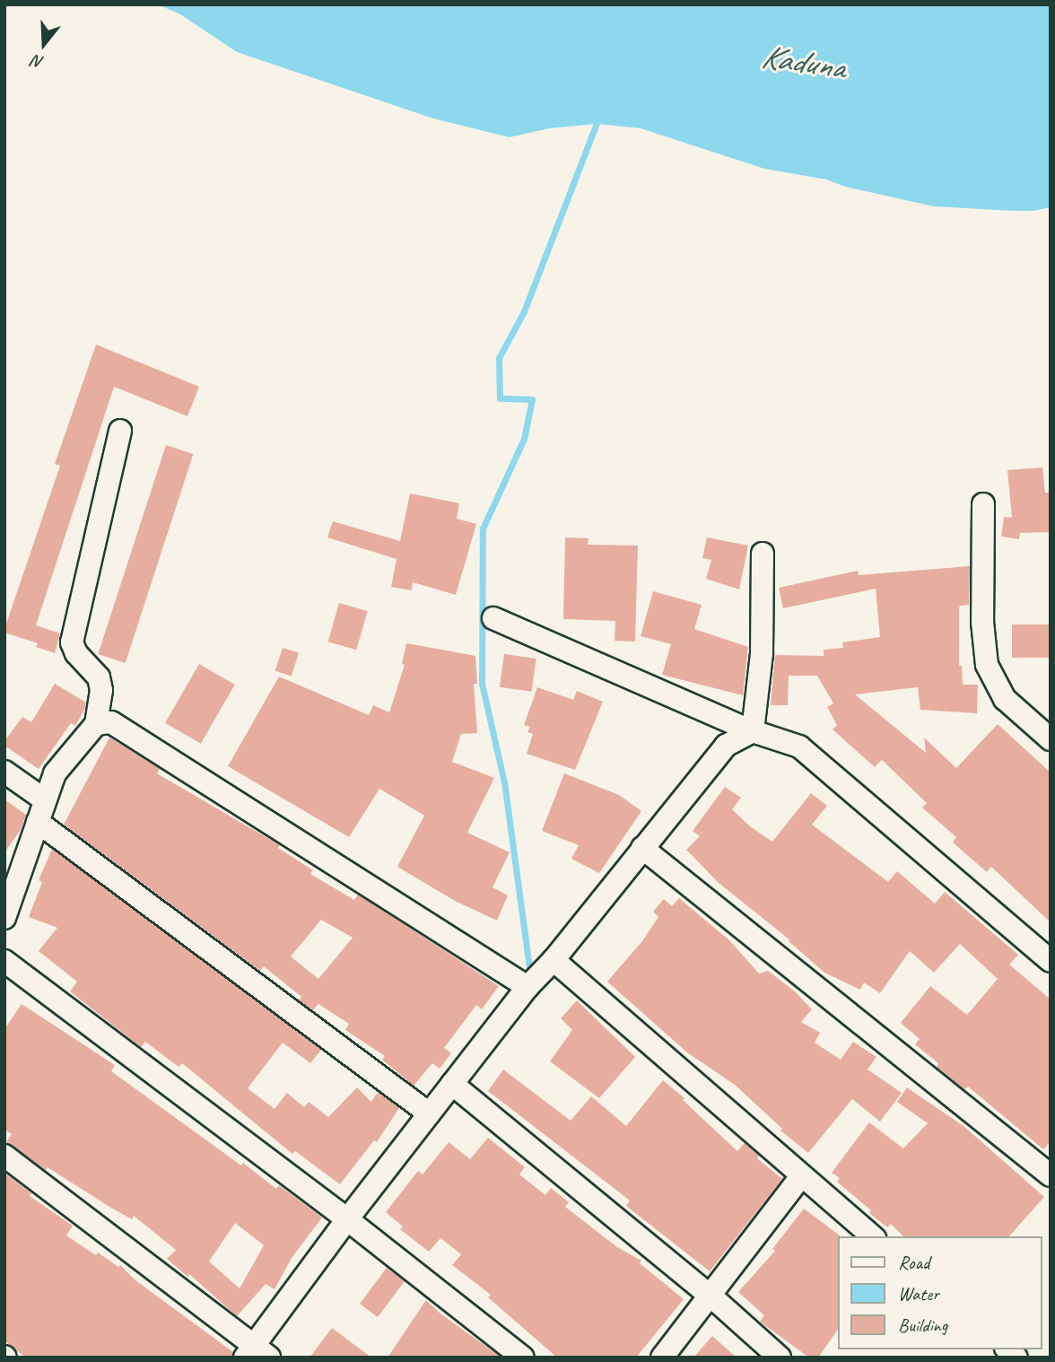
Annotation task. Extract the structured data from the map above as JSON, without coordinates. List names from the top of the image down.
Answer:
{
  "water": ["Kaduna"],
  "legend": ["Road", "Water", "Building"],
  "north": "bottom"
}
